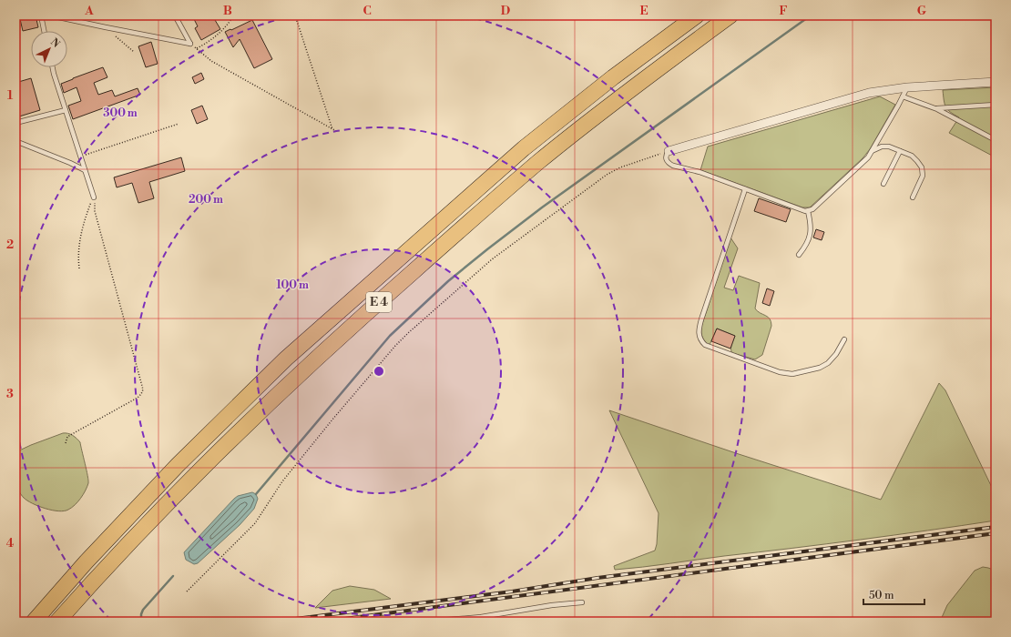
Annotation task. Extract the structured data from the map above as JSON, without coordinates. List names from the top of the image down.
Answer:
{
  "streets": {
    "highway": ["E 4"]
  },
  "scale_bar": "50 m",
  "north": "top right",
  "grid": {
    "columns": [
      "A",
      "B",
      "C",
      "D",
      "E",
      "F",
      "G"
    ],
    "rows": [
      "1",
      "2",
      "3",
      "4"
    ]
  },
  "rings": ["300 m", "200 m", "100 m"]
}
